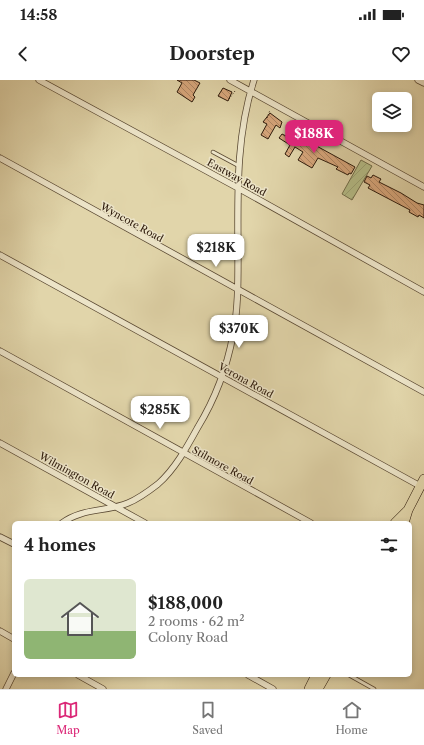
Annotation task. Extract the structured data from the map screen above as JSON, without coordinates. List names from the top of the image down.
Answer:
{
  "streets": {
    "street": [
      "Eastway Road",
      "Wyncote Road",
      "Verona Road",
      "Stilmore Road",
      "Wilmington Road"
    ]
  },
  "page": {
    "status": "14:58",
    "header": "Doorstep",
    "price": [
      "$188K",
      "$218K",
      "$370K",
      "$285K"
    ],
    "heading": "4 homes",
    "list": [
      {
        "name": "$188,000",
        "note": "2 rooms · 62 m² · Colony Road"
      }
    ],
    "tabs": ["Map", "Saved", "Home"]
  }
}
